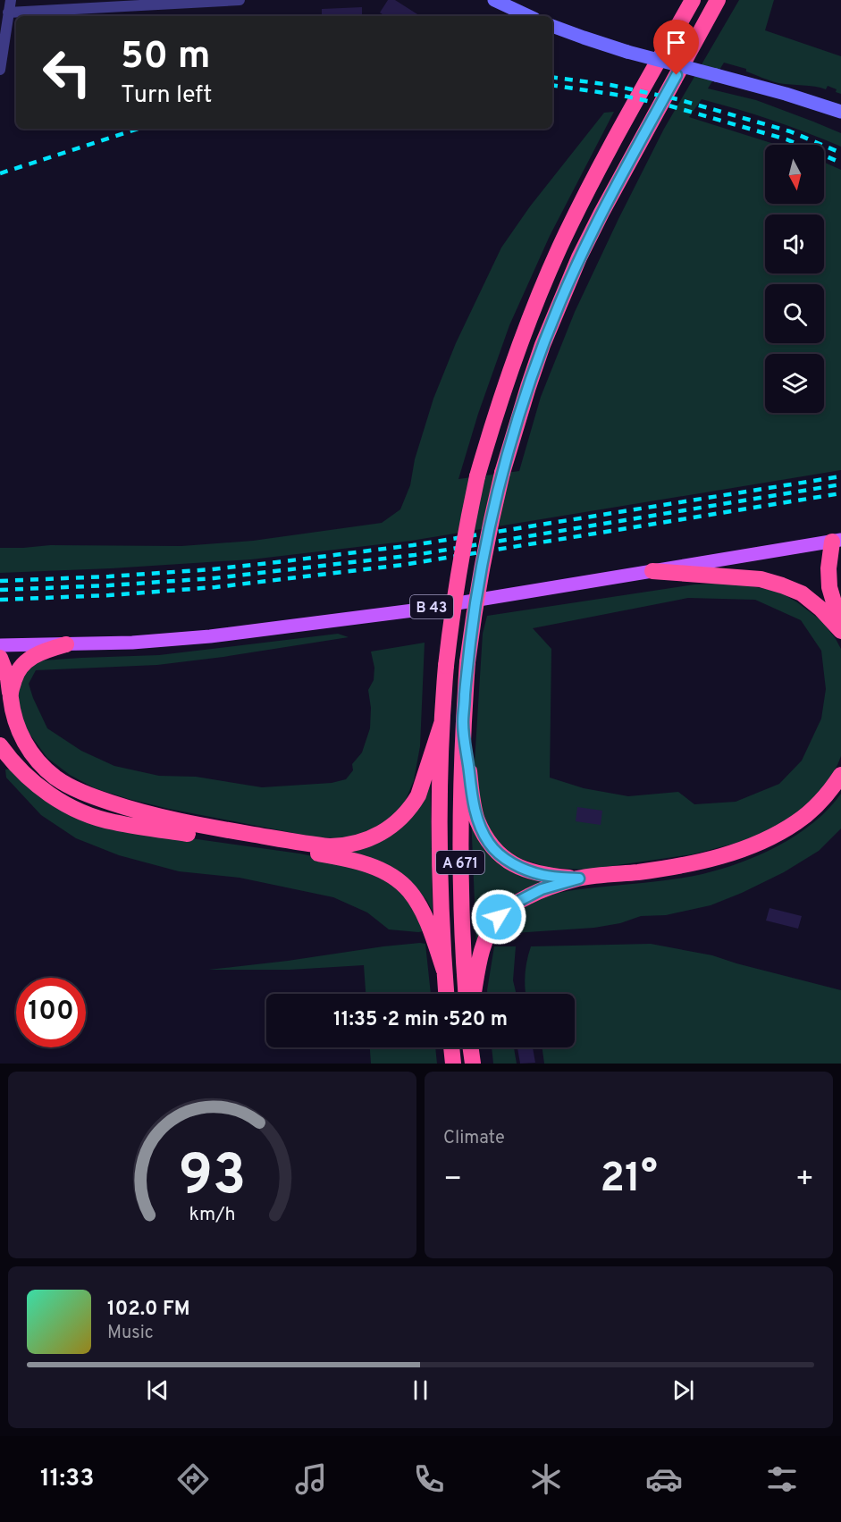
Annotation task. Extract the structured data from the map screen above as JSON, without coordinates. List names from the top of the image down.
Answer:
{
  "streets": {
    "highway": ["A 671"],
    "main road": ["B 43"]
  },
  "north": "bottom",
  "page": {
    "turn": ["50 m", "Turn left"],
    "limit": "100",
    "trip": "11:35 · 2 min · 520 m",
    "tile": "Climate",
    "heat": ["−", "21°", "+"],
    "song": ["102.0 FM", "Music"],
    "tabs": "11:33",
    "gauge": ["93", "km/h"]
  }
}
